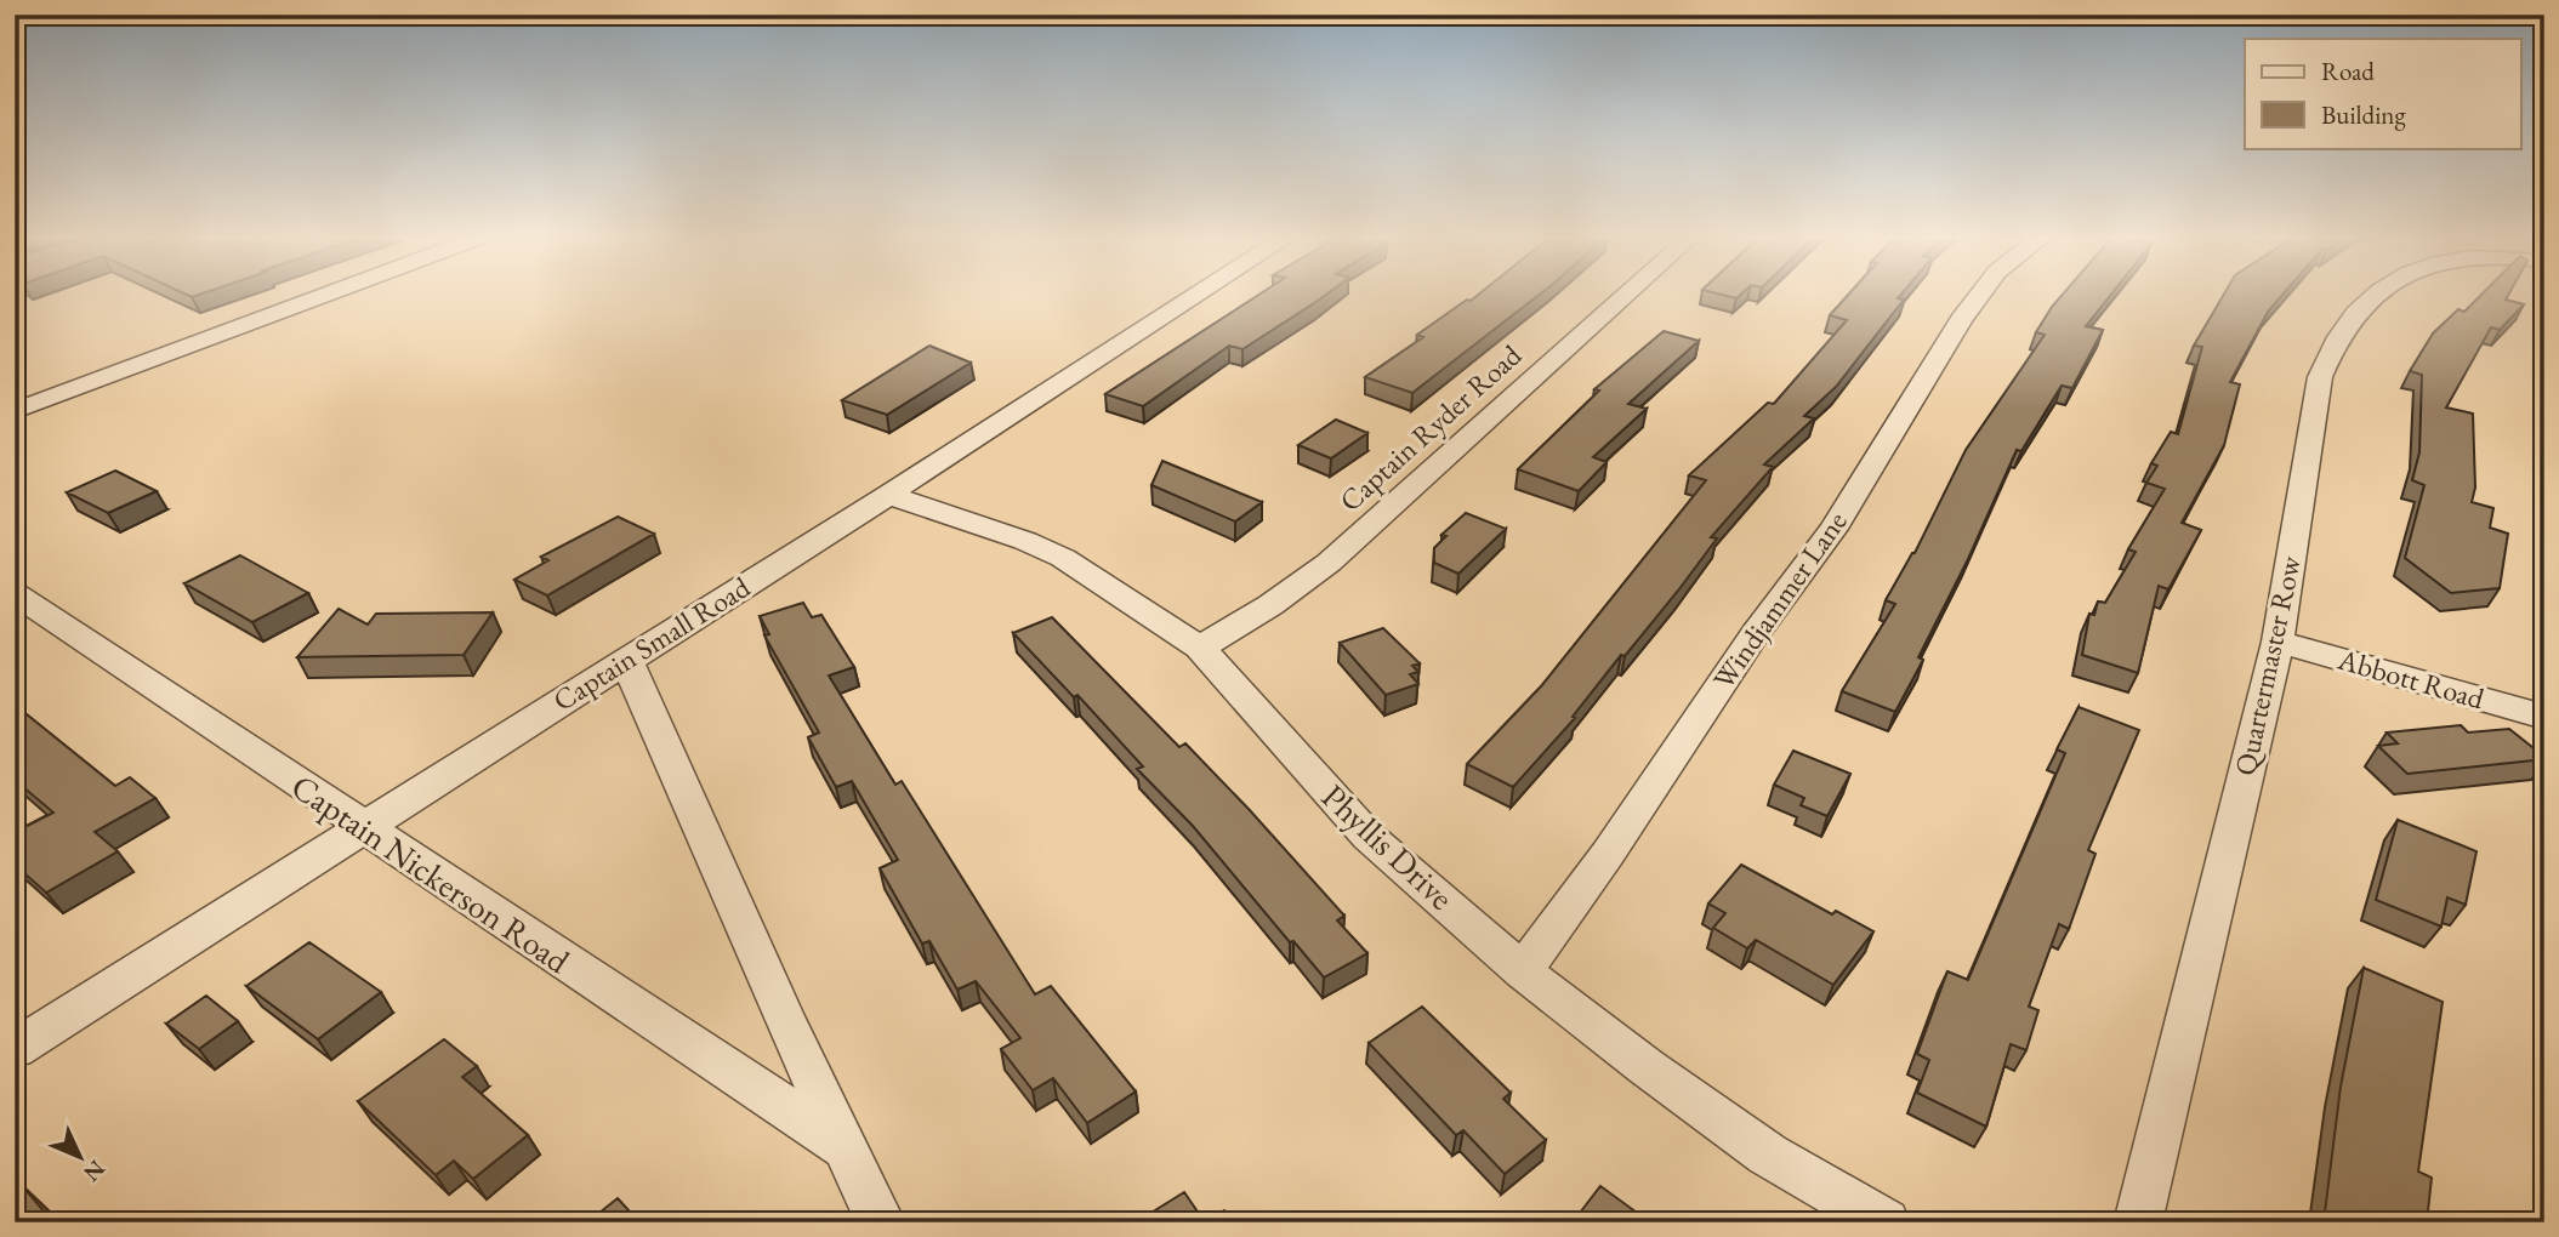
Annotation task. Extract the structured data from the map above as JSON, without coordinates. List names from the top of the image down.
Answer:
{
  "streets": {
    "street": [
      "Captain Ryder Road",
      "Windjammer Lane",
      "Captain Small Road",
      "Quartermaster Row",
      "Abbott Road",
      "Phyllis Drive",
      "Captain Nickerson Road"
    ]
  },
  "crossings": [
    ["Captain Ryder Road", "Phyllis Drive"],
    ["Windjammer Lane", "Phyllis Drive"],
    ["Captain Small Road", "Phyllis Drive"],
    ["Captain Small Road", "Captain Nickerson Road"],
    ["Quartermaster Row", "Abbott Road"]
  ],
  "legend": ["Road", "Building"],
  "north": "bottom right"
}
